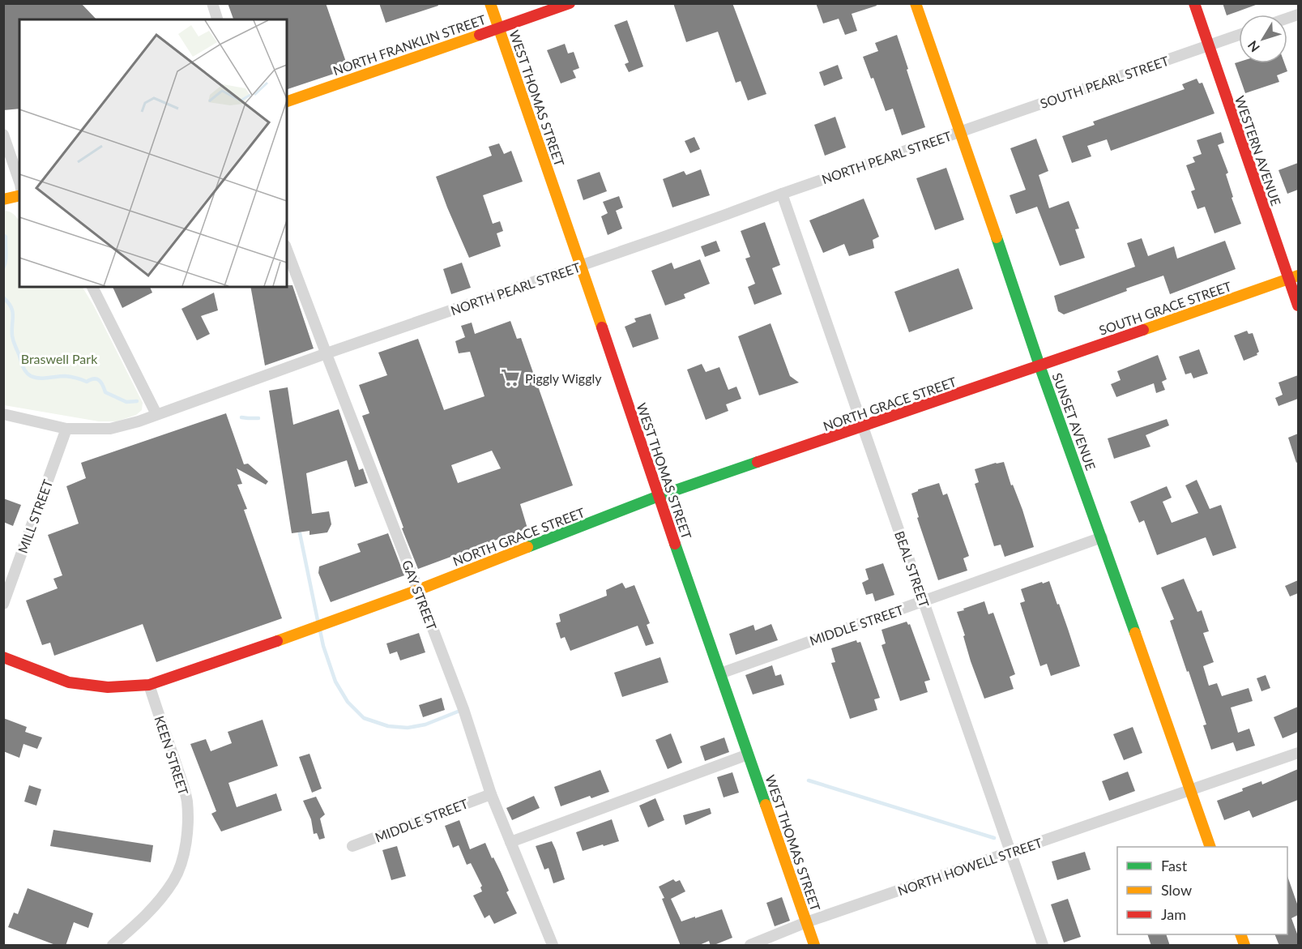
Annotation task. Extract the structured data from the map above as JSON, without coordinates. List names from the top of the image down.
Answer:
{
  "streets": {
    "main road": [
      "NORTH FRANKLIN STREET",
      "WEST THOMAS STREET",
      "WESTERN AVENUE",
      "SOUTH GRACE STREET",
      "NORTH GRACE STREET",
      "SUNSET AVENUE"
    ],
    "street": [
      "SOUTH PEARL STREET",
      "NORTH PEARL STREET",
      "MILL STREET",
      "BEAL STREET",
      "GAY STREET",
      "MIDDLE STREET",
      "KEEN STREET",
      "NORTH HOWELL STREET"
    ]
  },
  "crossings": [
    ["NORTH FRANKLIN STREET", "WEST THOMAS STREET"],
    ["SOUTH PEARL STREET", "WESTERN AVENUE"],
    ["SOUTH PEARL STREET", "NORTH PEARL STREET"],
    ["SOUTH PEARL STREET", "SUNSET AVENUE"],
    ["WEST THOMAS STREET", "NORTH PEARL STREET"],
    ["WEST THOMAS STREET", "NORTH GRACE STREET"],
    ["WEST THOMAS STREET", "MIDDLE STREET"],
    ["WEST THOMAS STREET", "NORTH HOWELL STREET"],
    ["WESTERN AVENUE", "SOUTH GRACE STREET"],
    ["NORTH PEARL STREET", "SUNSET AVENUE"],
    ["NORTH PEARL STREET", "MILL STREET"],
    ["NORTH PEARL STREET", "BEAL STREET"],
    ["NORTH PEARL STREET", "GAY STREET"],
    ["SOUTH GRACE STREET", "NORTH GRACE STREET"],
    ["SOUTH GRACE STREET", "SUNSET AVENUE"],
    ["NORTH GRACE STREET", "SUNSET AVENUE"],
    ["NORTH GRACE STREET", "BEAL STREET"],
    ["NORTH GRACE STREET", "GAY STREET"],
    ["NORTH GRACE STREET", "KEEN STREET"],
    ["SUNSET AVENUE", "MIDDLE STREET"],
    ["SUNSET AVENUE", "NORTH HOWELL STREET"],
    ["BEAL STREET", "MIDDLE STREET"],
    ["BEAL STREET", "NORTH HOWELL STREET"],
    ["GAY STREET", "MIDDLE STREET"]
  ],
  "parks": ["Braswell Park"],
  "places": {
    "supermarket": ["Piggly Wiggly"]
  },
  "legend": ["Fast", "Slow", "Jam"],
  "north": "bottom left"
}
